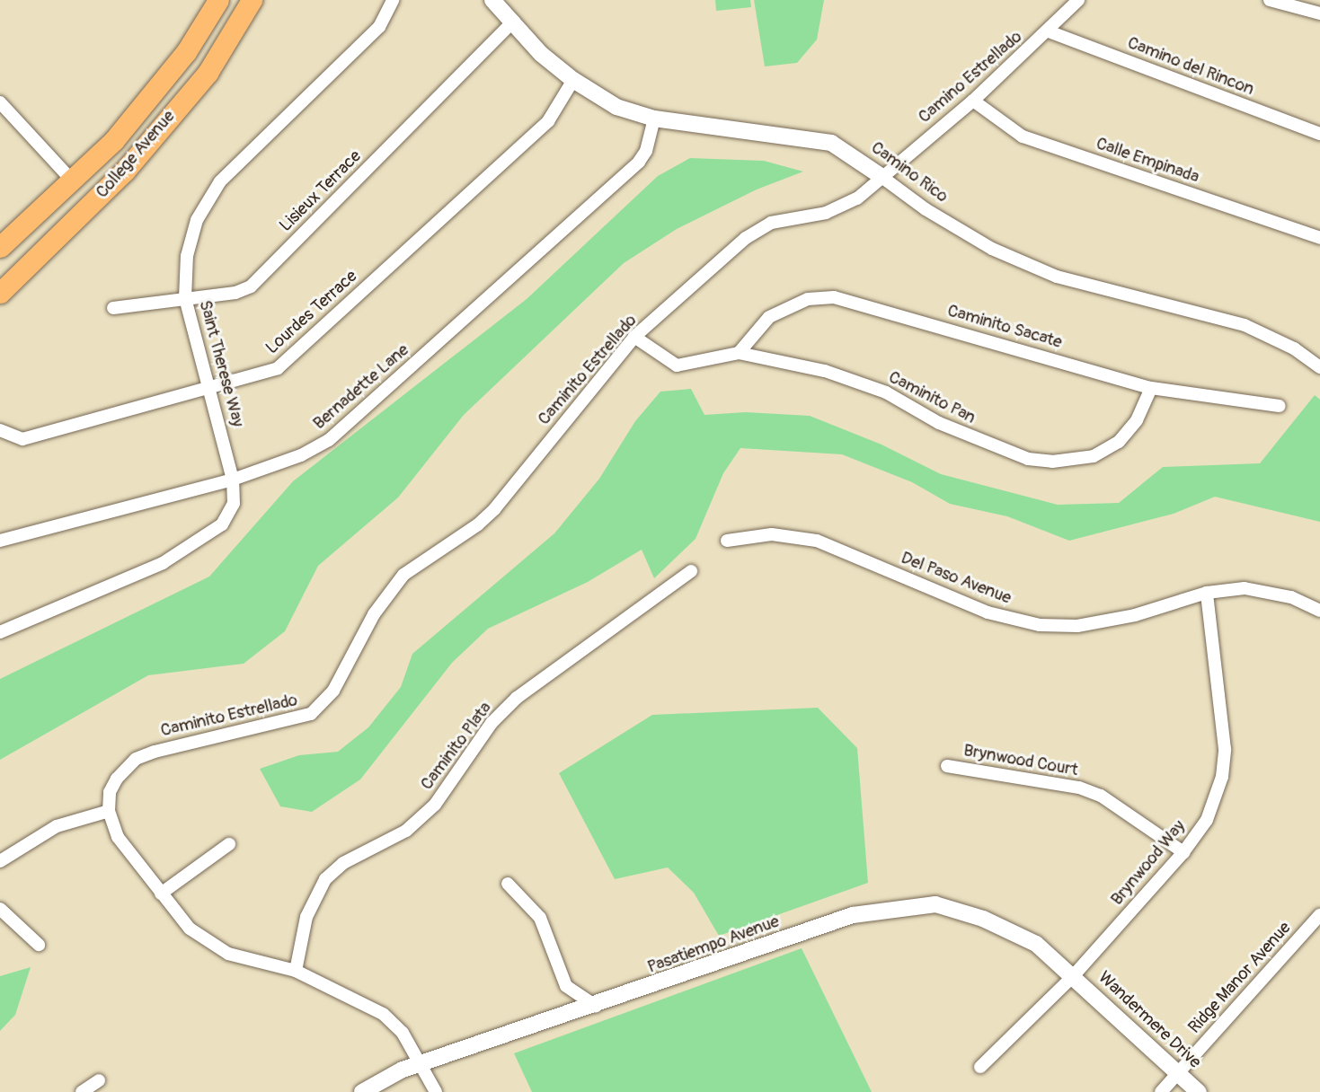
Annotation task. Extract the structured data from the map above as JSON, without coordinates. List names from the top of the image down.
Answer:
{
  "streets": {
    "main road": ["College Avenue"],
    "street": [
      "Camino del Rincon",
      "Camino Estrellado",
      "Calle Empinada",
      "Camino Rico",
      "Lisieux Terrace",
      "Lourdes Terrace",
      "Caminito Sacate",
      "Saint Therese Way",
      "Caminito Estrellado",
      "Bernadette Lane",
      "Caminito Pan",
      "Del Paso Avenue",
      "Caminito Plata",
      "Brynwood Court",
      "Brynwood Way",
      "Pasatiempo Avenue",
      "Ridge Manor Avenue",
      "Wandermere Drive"
    ]
  },
  "crossings": [
    ["Camino del Rincon", "Camino Estrellado"],
    ["Camino Estrellado", "Calle Empinada"],
    ["Camino Estrellado", "Camino Rico"],
    ["Camino Estrellado", "Caminito Estrellado"],
    ["Camino Rico", "Lisieux Terrace"],
    ["Camino Rico", "Lourdes Terrace"],
    ["Camino Rico", "Caminito Estrellado"],
    ["Camino Rico", "Bernadette Lane"],
    ["Lisieux Terrace", "Saint Therese Way"],
    ["Lourdes Terrace", "Saint Therese Way"],
    ["Caminito Sacate", "Caminito Pan"],
    ["Saint Therese Way", "Bernadette Lane"],
    ["Caminito Estrellado", "Caminito Pan"],
    ["Del Paso Avenue", "Brynwood Way"],
    ["Brynwood Court", "Brynwood Way"],
    ["Brynwood Way", "Pasatiempo Avenue"],
    ["Brynwood Way", "Wandermere Drive"],
    ["Pasatiempo Avenue", "Wandermere Drive"],
    ["Ridge Manor Avenue", "Wandermere Drive"]
  ]
}
